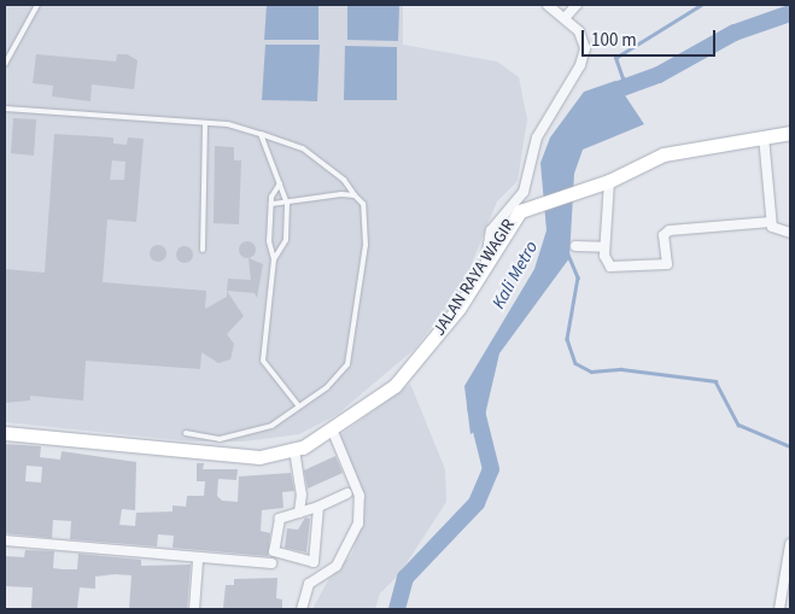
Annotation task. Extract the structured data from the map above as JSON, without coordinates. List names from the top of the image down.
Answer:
{
  "streets": {
    "main road": ["JALAN RAYA WAGIR"]
  },
  "water": ["Kali Metro"],
  "scale_bar": "100 m"
}
